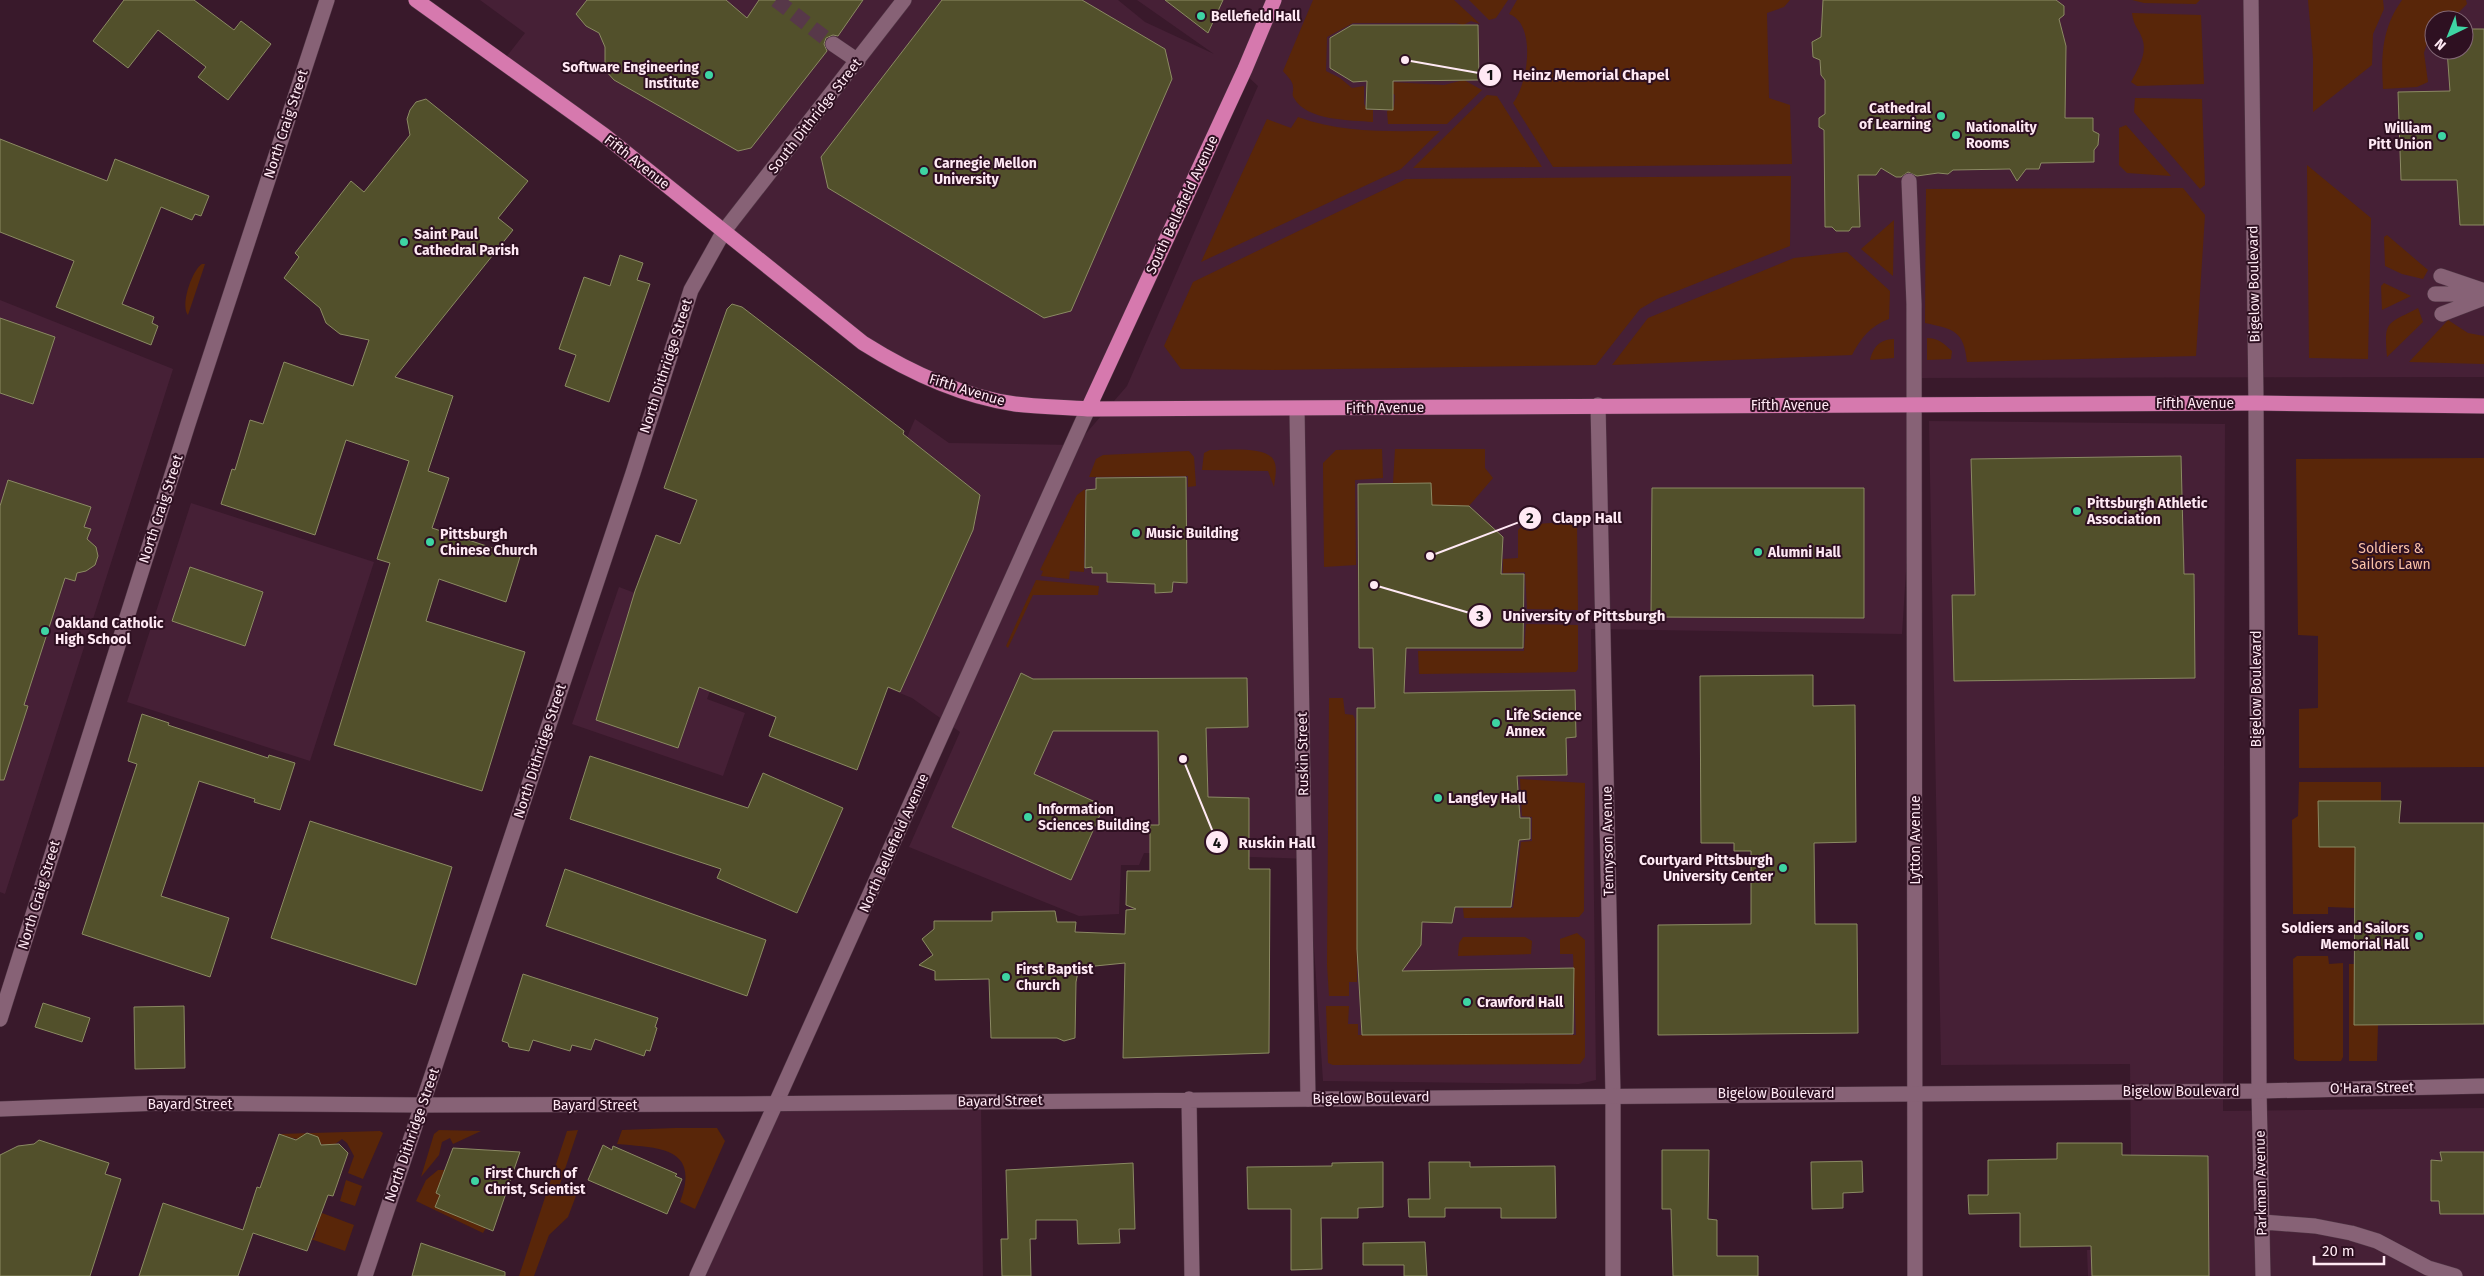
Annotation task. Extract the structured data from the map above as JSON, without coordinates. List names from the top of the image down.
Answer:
{
  "streets": {
    "highway": ["Fifth Avenue", "South Bellefield Avenue"],
    "street": [
      "South Dithridge Street",
      "North Craig Street",
      "Bigelow Boulevard",
      "North Dithridge Street",
      "Ruskin Street",
      "Lytton Avenue",
      "Tennyson Avenue",
      "North Bellefield Avenue",
      "O'Hara Street",
      "Bayard Street",
      "Parkman Avenue"
    ]
  },
  "crossings": [
    ["South Dithridge Street", "Fifth Avenue"],
    ["South Dithridge Street", "North Dithridge Street"],
    ["Fifth Avenue", "South Bellefield Avenue"],
    ["Fifth Avenue", "Bigelow Boulevard"],
    ["Fifth Avenue", "North Dithridge Street"],
    ["Fifth Avenue", "Ruskin Street"],
    ["Fifth Avenue", "Lytton Avenue"],
    ["Fifth Avenue", "Tennyson Avenue"],
    ["Fifth Avenue", "North Bellefield Avenue"],
    ["South Bellefield Avenue", "North Bellefield Avenue"],
    ["Bigelow Boulevard", "Ruskin Street"],
    ["Bigelow Boulevard", "Lytton Avenue"],
    ["Bigelow Boulevard", "Tennyson Avenue"],
    ["Bigelow Boulevard", "O'Hara Street"],
    ["Bigelow Boulevard", "Bayard Street"],
    ["Bigelow Boulevard", "Parkman Avenue"],
    ["North Dithridge Street", "Bayard Street"],
    ["North Bellefield Avenue", "Bayard Street"],
    ["O'Hara Street", "Parkman Avenue"]
  ],
  "parks": ["Soldiers & Sailors Lawn"],
  "places": [
    "Bellefield Hall",
    "Heinz Memorial Chapel",
    "Software Engineering Institute",
    "Cathedral of Learning",
    "Nationality Rooms",
    "William Pitt Union",
    "Carnegie Mellon University",
    "Saint Paul Cathedral Parish",
    "Pittsburgh Athletic Association",
    "Music Building",
    "Pittsburgh Chinese Church",
    "Alumni Hall",
    "Clapp Hall",
    "University of Pittsburgh",
    "Oakland Catholic High School",
    "Life Science Annex",
    "Ruskin Hall",
    "Langley Hall",
    "Information Sciences Building",
    "Courtyard Pittsburgh University Center",
    "Soldiers and Sailors Memorial Hall",
    "First Baptist Church",
    "Crawford Hall",
    "First Church of Christ, Scientist"
  ],
  "scale_bar": "20 m",
  "north": "bottom left"
}
